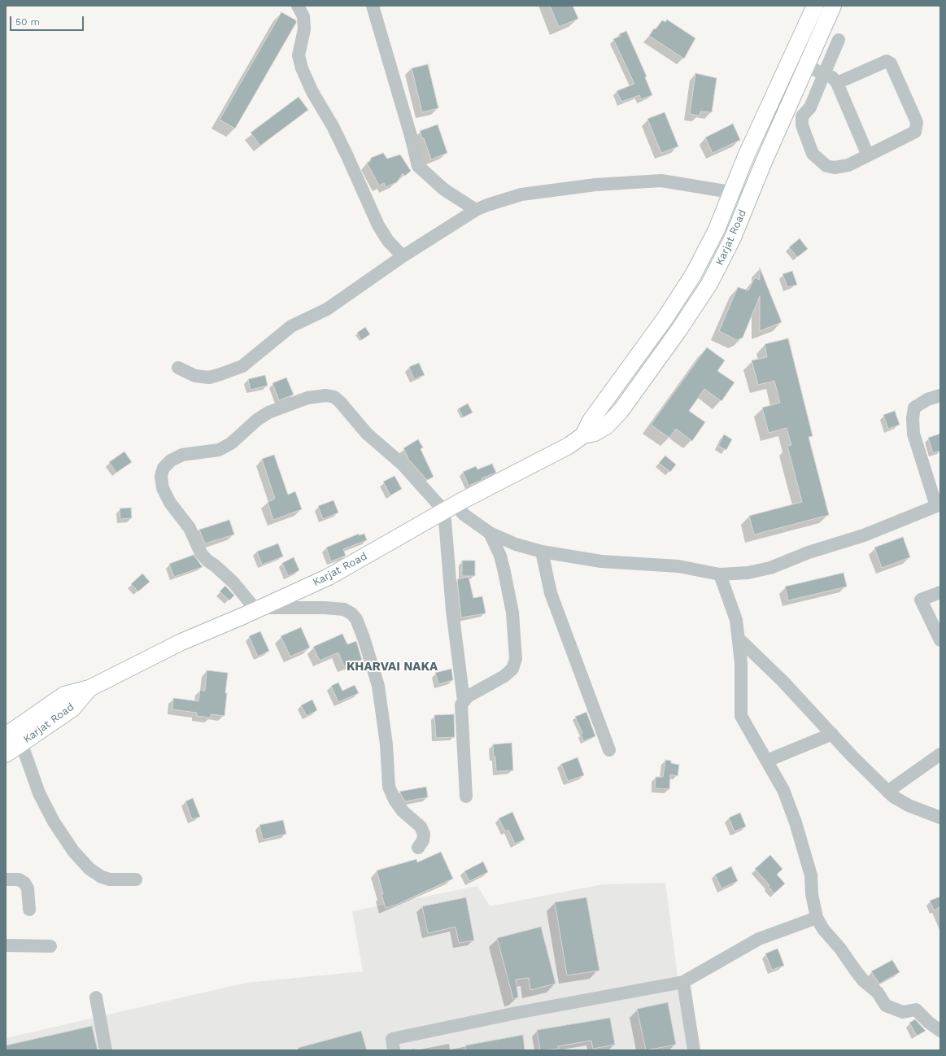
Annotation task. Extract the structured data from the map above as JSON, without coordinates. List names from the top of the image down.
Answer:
{
  "streets": {
    "main road": ["Karjat Road"]
  },
  "districts": ["KHARVAI NAKA"],
  "scale_bar": "50 m"
}
